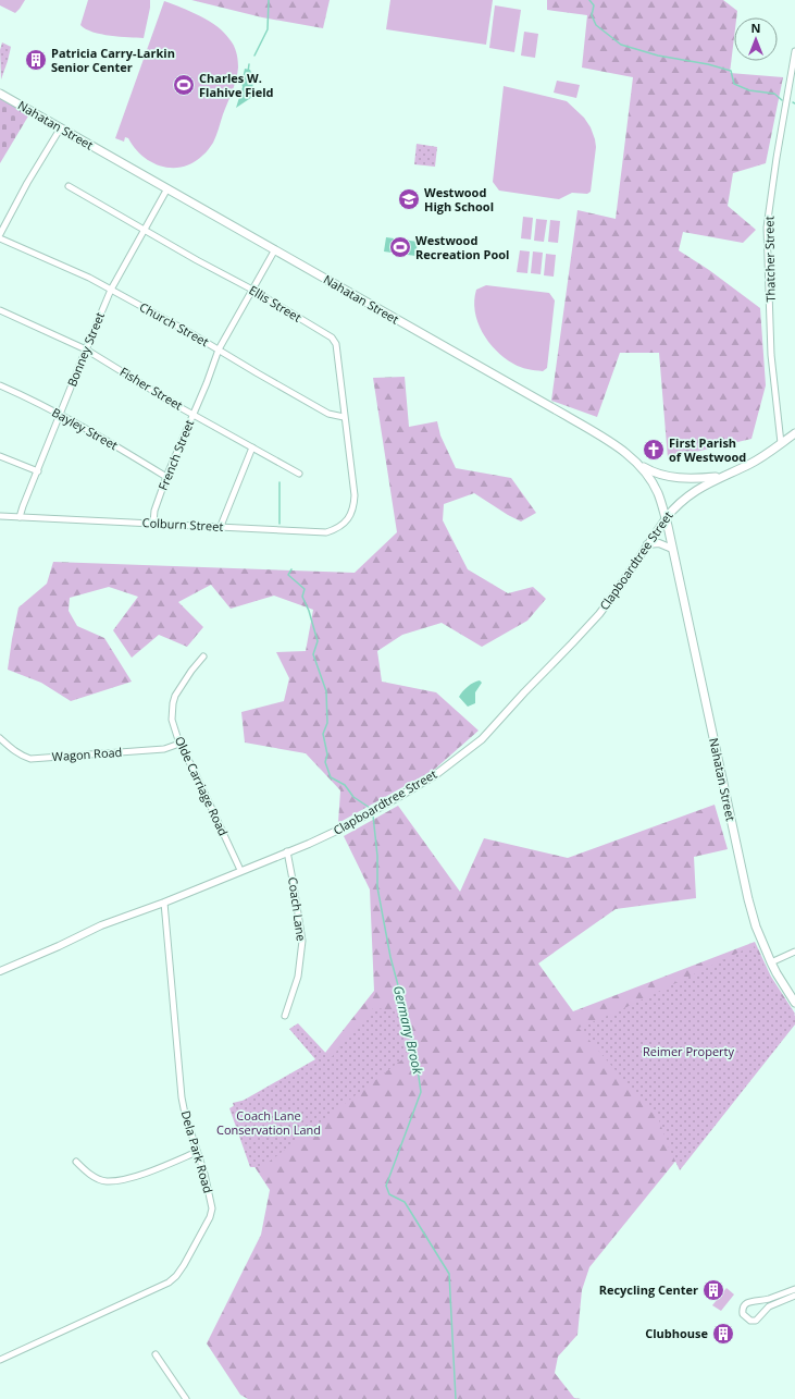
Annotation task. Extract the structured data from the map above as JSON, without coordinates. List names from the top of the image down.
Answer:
{
  "streets": {
    "main road": ["Nahatan Street", "Clapboardtree Street"],
    "street": [
      "Thatcher Street",
      "Ellis Street",
      "Church Street",
      "Bonney Street",
      "Fisher Street",
      "Bayley Street",
      "French Street",
      "Colburn Street",
      "Wagon Road",
      "Olde Carriage Road",
      "Coach Lane",
      "Dela Park Road"
    ]
  },
  "crossings": [
    ["Nahatan Street", "Bonney Street"],
    ["Nahatan Street", "French Street"],
    ["Nahatan Street", "Clapboardtree Street"],
    ["Thatcher Street", "Clapboardtree Street"],
    ["Ellis Street", "Church Street"],
    ["Ellis Street", "Bonney Street"],
    ["Ellis Street", "French Street"],
    ["Ellis Street", "Colburn Street"],
    ["Church Street", "Bonney Street"],
    ["Church Street", "French Street"],
    ["Bonney Street", "Fisher Street"],
    ["Bonney Street", "Bayley Street"],
    ["Bonney Street", "Colburn Street"],
    ["Fisher Street", "French Street"],
    ["Bayley Street", "French Street"],
    ["French Street", "Colburn Street"],
    ["Clapboardtree Street", "Olde Carriage Road"],
    ["Clapboardtree Street", "Coach Lane"],
    ["Clapboardtree Street", "Dela Park Road"],
    ["Wagon Road", "Olde Carriage Road"]
  ],
  "water": ["Germany Brook"],
  "parks": ["Reimer Property", "Coach Lane Conservation Land"],
  "places": {
    "building": ["Patricia Carry-Larkin Senior Center", "Recycling Center", "Clubhouse"],
    "sports": ["Charles W. Flahive Field", "Westwood Recreation Pool"],
    "school or university": ["Westwood High School"],
    "church": ["First Parish of Westwood"]
  },
  "north": "top"
}
